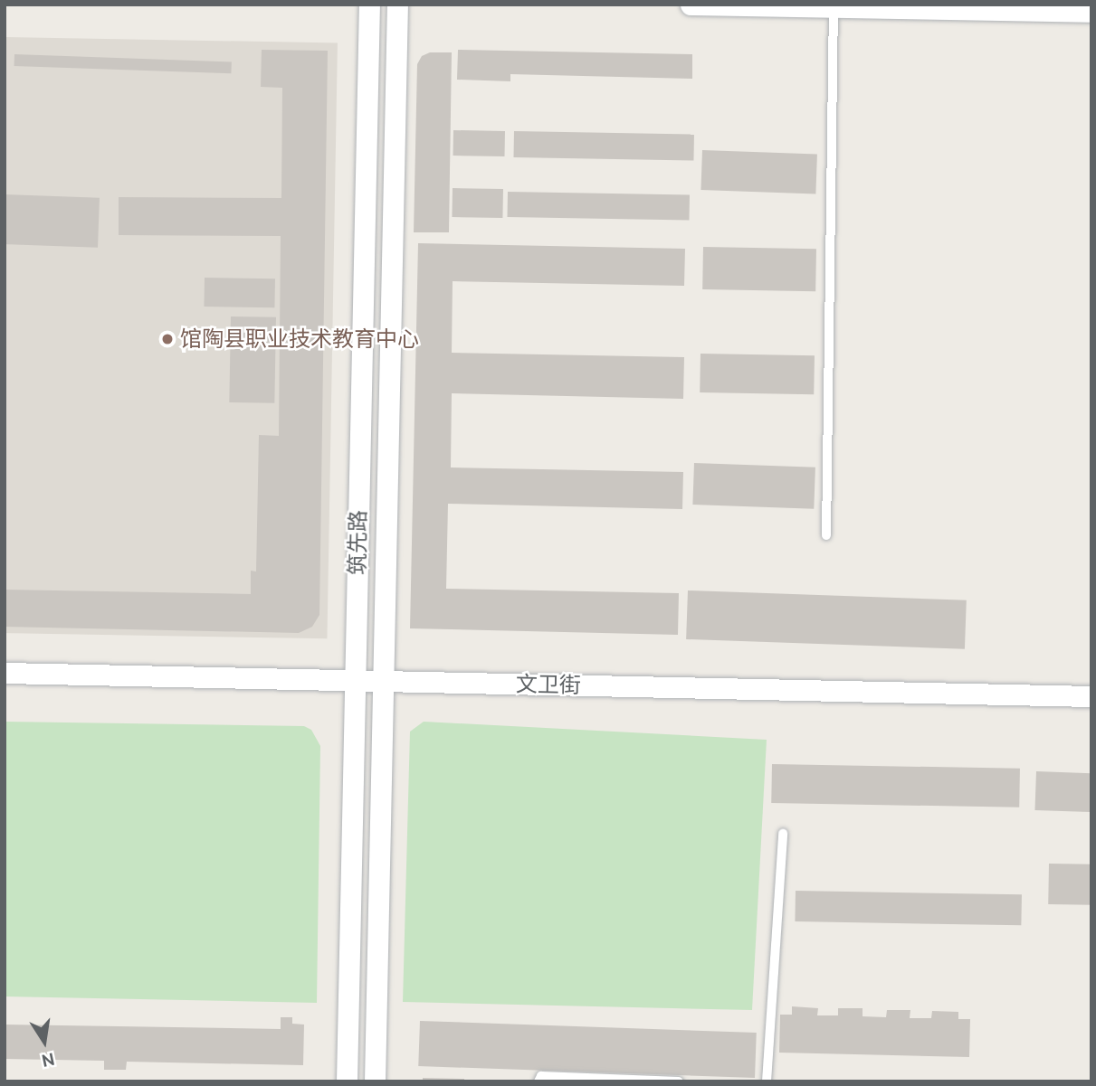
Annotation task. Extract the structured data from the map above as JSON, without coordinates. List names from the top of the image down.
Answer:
{
  "streets": {
    "street": ["筑先路", "文卫街"]
  },
  "crossings": [
    ["筑先路", "文卫街"]
  ],
  "places": ["馆陶县职业技术教育中心"],
  "north": "bottom"
}
